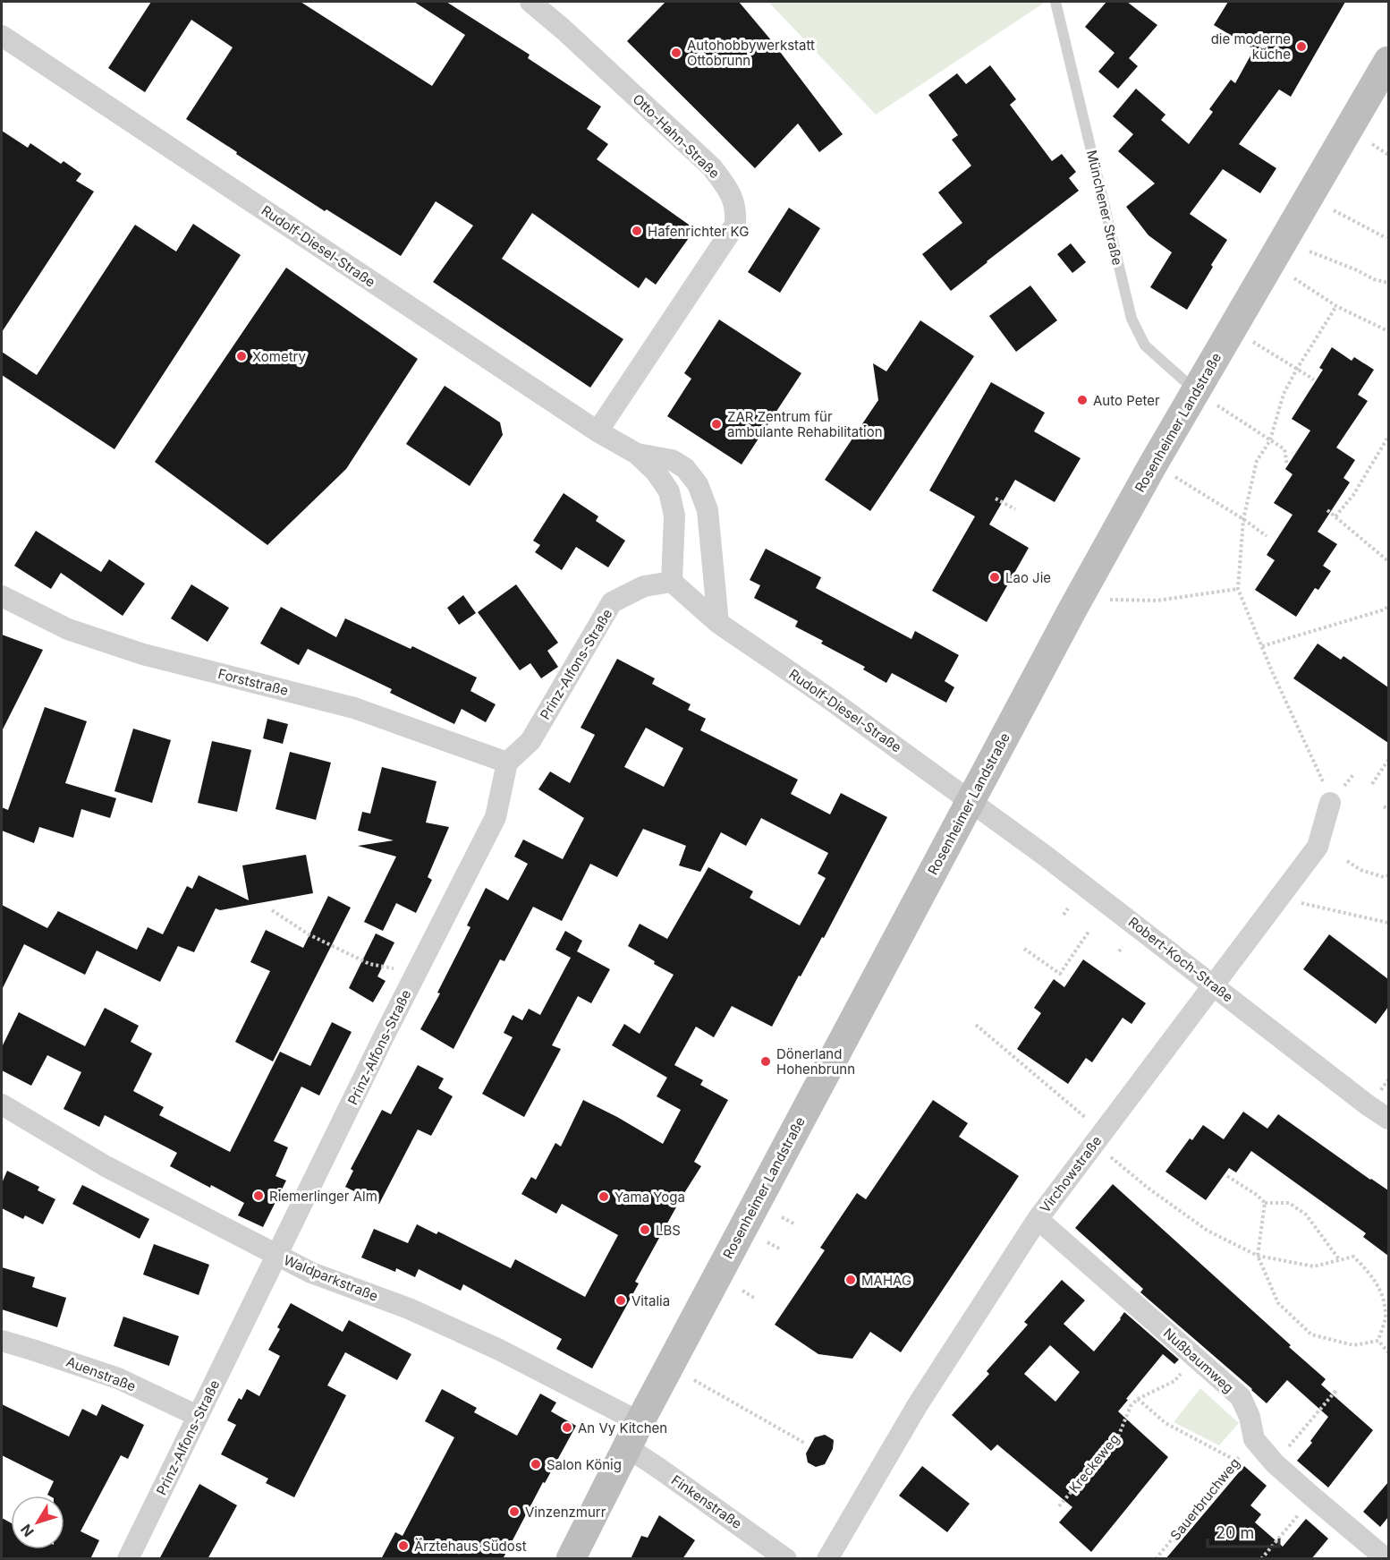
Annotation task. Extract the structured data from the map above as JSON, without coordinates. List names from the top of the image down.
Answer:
{
  "streets": {
    "main road": ["Rosenheimer Landstraße"],
    "street": [
      "Otto-Hahn-Straße",
      "Rudolf-Diesel-Straße",
      "Prinz-Alfons-Straße",
      "Forststraße",
      "Robert-Koch-Straße",
      "Virchowstraße",
      "Waldparkstraße",
      "Nußbaumweg",
      "Auenstraße",
      "Finkenstraße"
    ],
    "lane": ["Münchener Straße"],
    "path": ["Kreckeweg", "Sauerbruchweg"]
  },
  "crossings": [
    ["Otto-Hahn-Straße", "Rudolf-Diesel-Straße"],
    ["Münchener Straße", "Rosenheimer Landstraße"],
    ["Rudolf-Diesel-Straße", "Rosenheimer Landstraße"],
    ["Rudolf-Diesel-Straße", "Prinz-Alfons-Straße"],
    ["Rudolf-Diesel-Straße", "Robert-Koch-Straße"],
    ["Rosenheimer Landstraße", "Robert-Koch-Straße"],
    ["Rosenheimer Landstraße", "Waldparkstraße"],
    ["Rosenheimer Landstraße", "Finkenstraße"],
    ["Prinz-Alfons-Straße", "Forststraße"],
    ["Prinz-Alfons-Straße", "Waldparkstraße"],
    ["Prinz-Alfons-Straße", "Auenstraße"],
    ["Robert-Koch-Straße", "Virchowstraße"],
    ["Virchowstraße", "Nußbaumweg"],
    ["Nußbaumweg", "Sauerbruchweg"]
  ],
  "places": [
    "die moderne küche",
    "Autohobbywerkstatt Ottobrunn",
    "Hafenrichter KG",
    "Xometry",
    "Auto Peter",
    "ZAR Zentrum für ambulante Rehabilitation",
    "Lao Jie",
    "Dönerland Hohenbrunn",
    "Riemerlinger Alm",
    "Yama Yoga",
    "LBS",
    "MAHAG",
    "Vitalia",
    "An Vy Kitchen",
    "Salon König",
    "Vinzenzmurr",
    "Ärztehaus Südost"
  ],
  "scale_bar": "20 m",
  "north": "bottom left"
}
